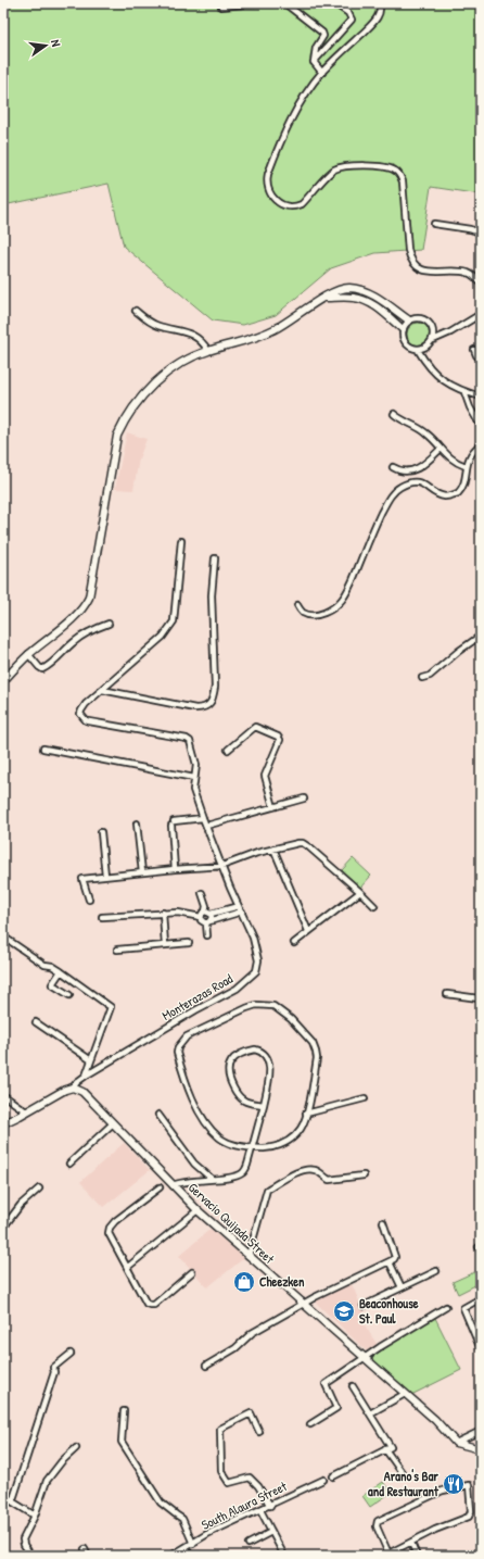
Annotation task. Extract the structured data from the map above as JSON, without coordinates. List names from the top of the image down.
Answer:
{
  "streets": {
    "street": ["Monterazas Road", "Gervacio Quijada Street", "South Alaura Street"]
  },
  "crossings": [
    ["Monterazas Road", "Gervacio Quijada Street"]
  ],
  "places": {
    "shop": ["Cheezken"],
    "school or university": ["Beaconhouse St. Paul"],
    "restaurant": ["Arano's Bar and Restaurant"]
  },
  "north": "right"
}
